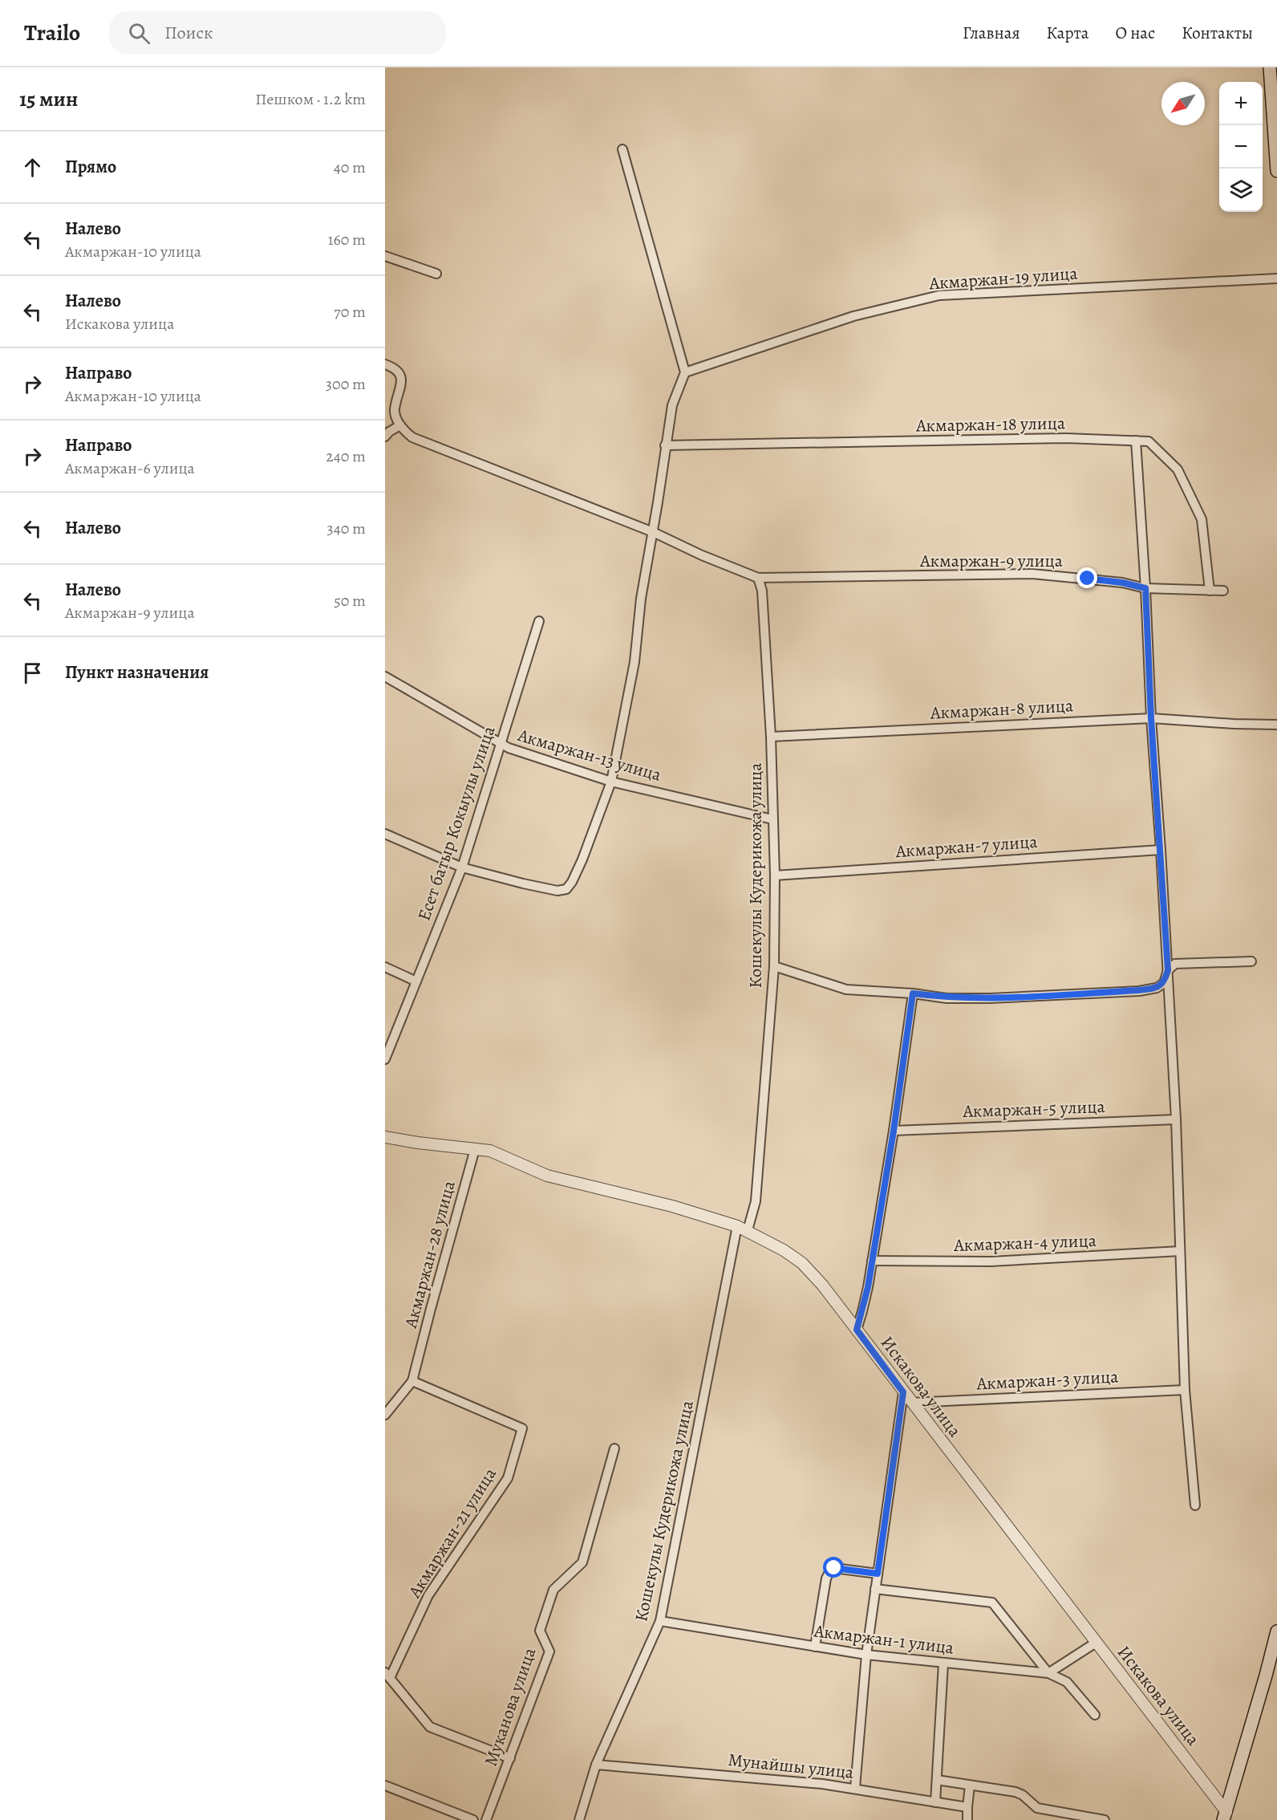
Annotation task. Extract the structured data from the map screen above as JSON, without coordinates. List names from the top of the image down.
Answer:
{
  "streets": {
    "street": [
      "Акмаржан-19 улица",
      "Акмаржан-18 улица",
      "Акмаржан-9 улица",
      "Акмаржан-8 улица",
      "Акмаржан-13 улица",
      "Есет батыр Кокыулы улица",
      "Акмаржан-7 улица",
      "Кошекулы Кудерикожа улица",
      "Акмаржан-5 улица",
      "Акмаржан-4 улица",
      "Акмаржан-28 улица",
      "Акмаржан-3 улица",
      "Искакова улица",
      "Акмаржан-21 улица",
      "Акмаржан-1 улица",
      "Муканова улица",
      "Мунайшы улица"
    ]
  },
  "crossings": [
    ["Акмаржан-18 улица", "Акмаржан-9 улица"],
    ["Акмаржан-9 улица", "Кошекулы Кудерикожа улица"],
    ["Акмаржан-8 улица", "Кошекулы Кудерикожа улица"],
    ["Акмаржан-13 улица", "Есет батыр Кокыулы улица"],
    ["Акмаржан-13 улица", "Кошекулы Кудерикожа улица"],
    ["Акмаржан-7 улица", "Кошекулы Кудерикожа улица"],
    ["Кошекулы Кудерикожа улица", "Искакова улица"],
    ["Кошекулы Кудерикожа улица", "Акмаржан-1 улица"],
    ["Кошекулы Кудерикожа улица", "Мунайшы улица"],
    ["Акмаржан-28 улица", "Искакова улица"],
    ["Акмаржан-28 улица", "Акмаржан-21 улица"],
    ["Акмаржан-3 улица", "Искакова улица"]
  ],
  "north": "bottom left",
  "page": {
    "header": "Trailo",
    "search": "Поиск",
    "nav": [
      "Главная",
      "Карта",
      "О нас",
      "Контакты"
    ],
    "heading": ["15 мин", "Пешком · 1.2 km"],
    "map_buttons": ["+", "−"],
    "list": [
      ["Прямо", "40 m"],
      ["Налево", "Акмаржан-10 улица", "160 m"],
      ["Налево", "Искакова улица", "70 m"],
      ["Направо", "Акмаржан-10 улица", "300 m"],
      ["Направо", "Акмаржан-6 улица", "240 m"],
      ["Налево", "340 m"],
      ["Налево", "Акмаржан-9 улица", "50 m"],
      "Пункт назначения"
    ]
  }
}
